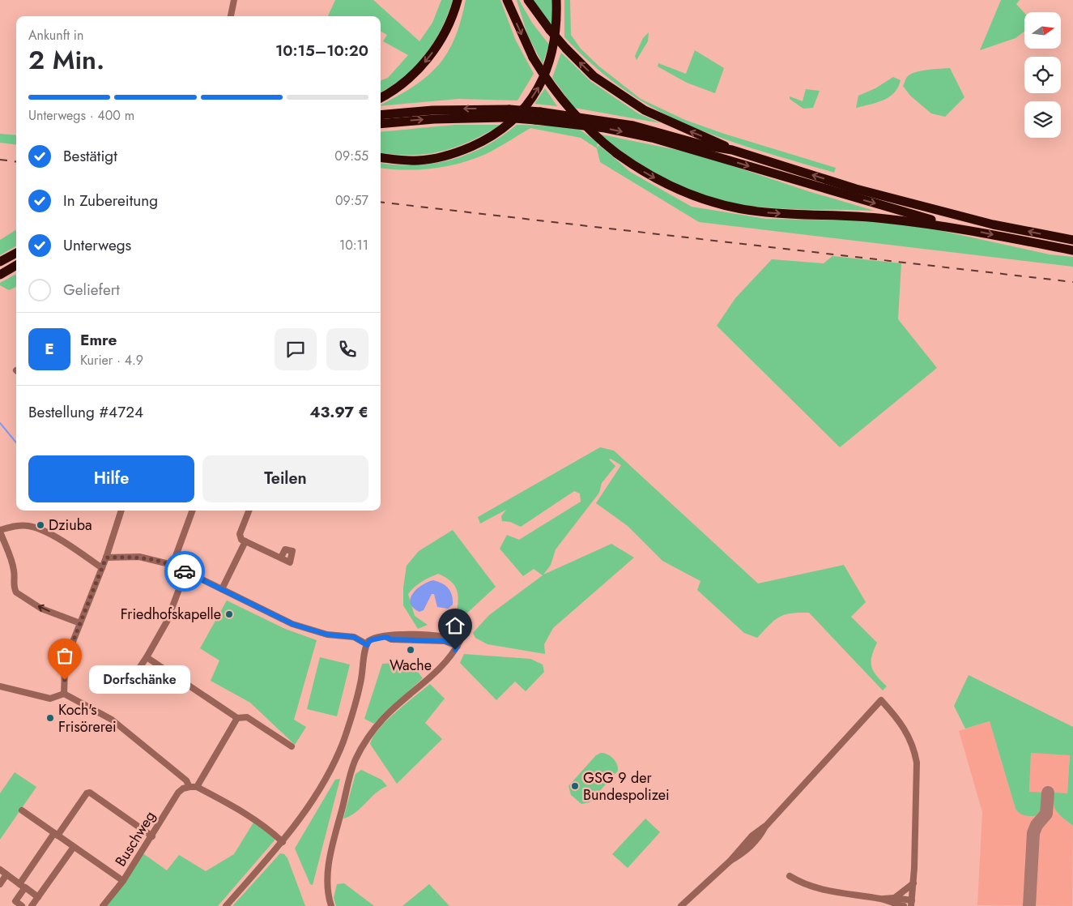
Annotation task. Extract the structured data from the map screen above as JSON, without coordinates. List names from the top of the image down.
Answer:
{
  "streets": {
    "street": ["Buschweg"]
  },
  "places": [
    "Dziuba",
    "Friedhofskapelle",
    "Wache",
    "Dorfschänke",
    "Koch's Frisörerei",
    "GSG 9 der Bundespolizei"
  ],
  "north": "right",
  "page": {
    "heading": ["2 Min.", "Ankunft in", "10:15–10:20"],
    "panel": [
      "Emre",
      "Kurier · 4.9",
      "Bestellung #4724",
      "43.97 €"
    ],
    "bar": "Unterwegs · 400 m",
    "list": [
      ["Bestätigt", "09:55"],
      ["In Zubereitung", "09:57"],
      ["Unterwegs", "10:11"],
      "Geliefert"
    ],
    "round": "E",
    "buttons": ["Hilfe", "Teilen"],
    "bubble": "Dorfschänke"
  }
}
